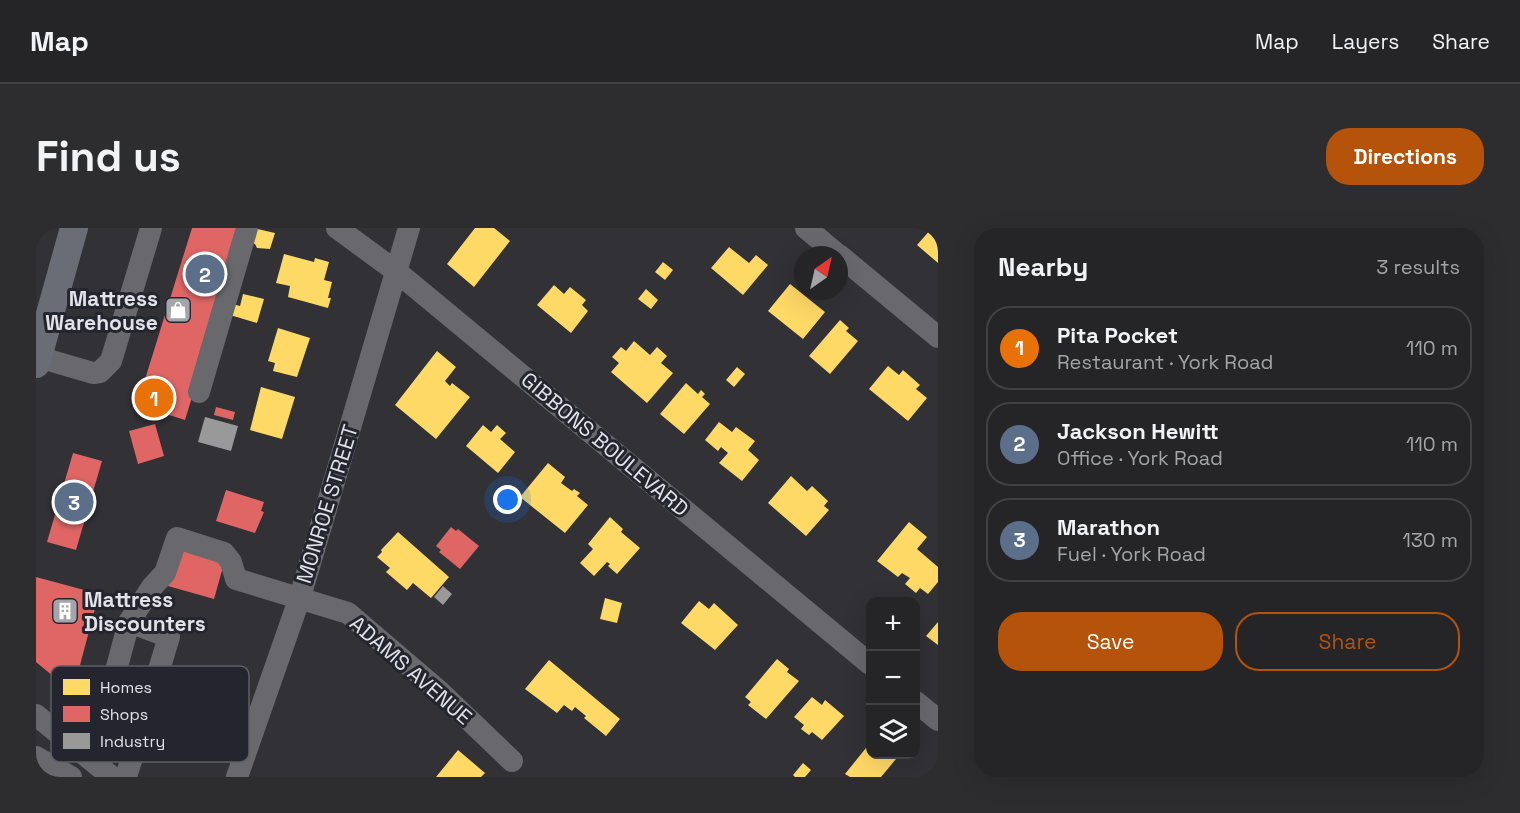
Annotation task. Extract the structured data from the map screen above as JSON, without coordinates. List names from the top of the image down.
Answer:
{
  "streets": {
    "street": ["GIBBONS BOULEVARD", "MONROE STREET", "ADAMS AVENUE"]
  },
  "crossings": [
    ["GIBBONS BOULEVARD", "MONROE STREET"],
    ["MONROE STREET", "ADAMS AVENUE"]
  ],
  "places": {
    "shop": ["Mattress Warehouse"],
    "building": ["Mattress Discounters"]
  },
  "legend": ["Homes", "Shops", "Industry"],
  "north": "top right",
  "page": {
    "header": "Map",
    "nav": ["Map", "Layers", "Share"],
    "buttons": [
      "Directions",
      ["Save", "Share"]
    ],
    "title": "Find us",
    "heading": ["Nearby", "3 results"],
    "pins": ["2", "1", "3"],
    "list": [
      {
        "mark": "1",
        "name": "Pita Pocket",
        "note": "Restaurant · York Road",
        "value": "110 m"
      },
      {
        "mark": "2",
        "name": "Jackson Hewitt",
        "note": "Office · York Road",
        "value": "110 m"
      },
      {
        "mark": "3",
        "name": "Marathon",
        "note": "Fuel · York Road",
        "value": "130 m"
      }
    ],
    "map_buttons": ["+", "−"]
  }
}
